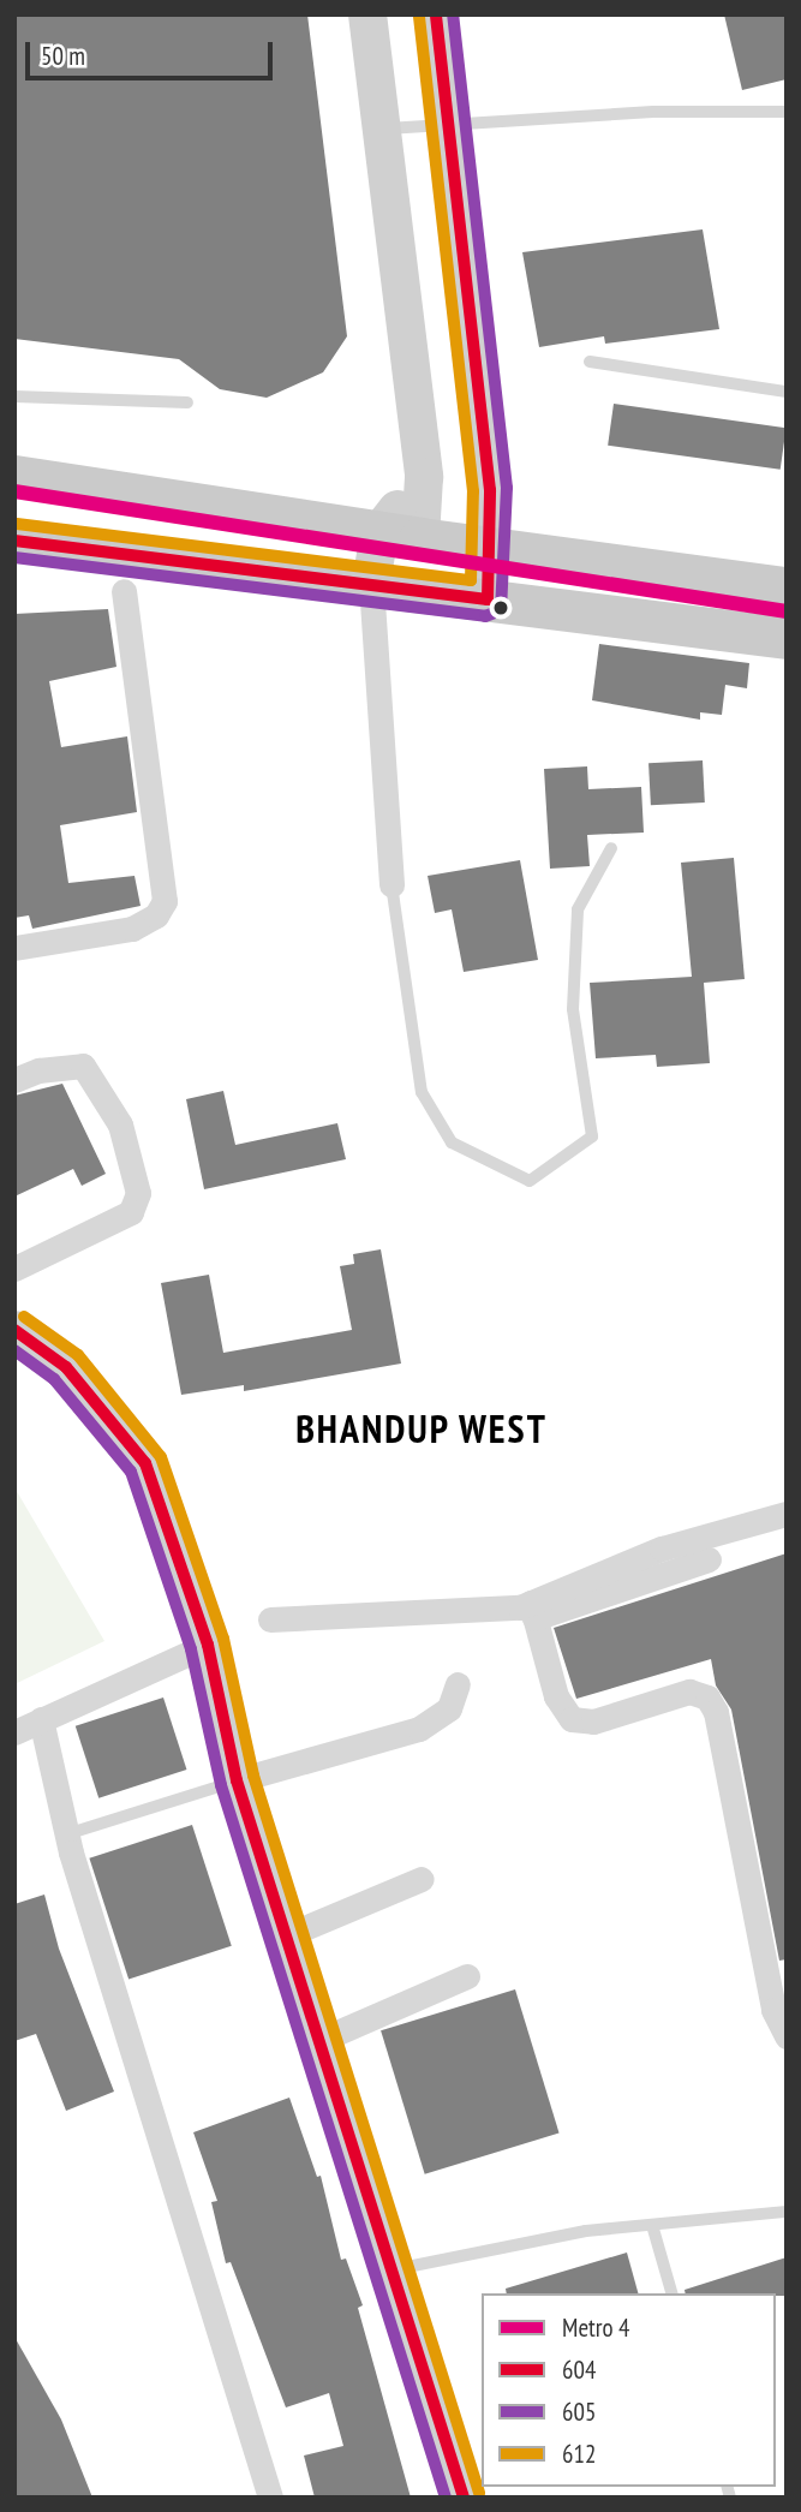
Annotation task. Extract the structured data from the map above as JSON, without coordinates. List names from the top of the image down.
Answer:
{
  "districts": ["BHANDUP WEST"],
  "lines": [
    "transit line 604",
    "transit line 605",
    "transit line 612",
    "metro line 4"
  ],
  "legend": [
    "Metro 4",
    "604",
    "605",
    "612"
  ],
  "scale_bar": "50 m"
}
